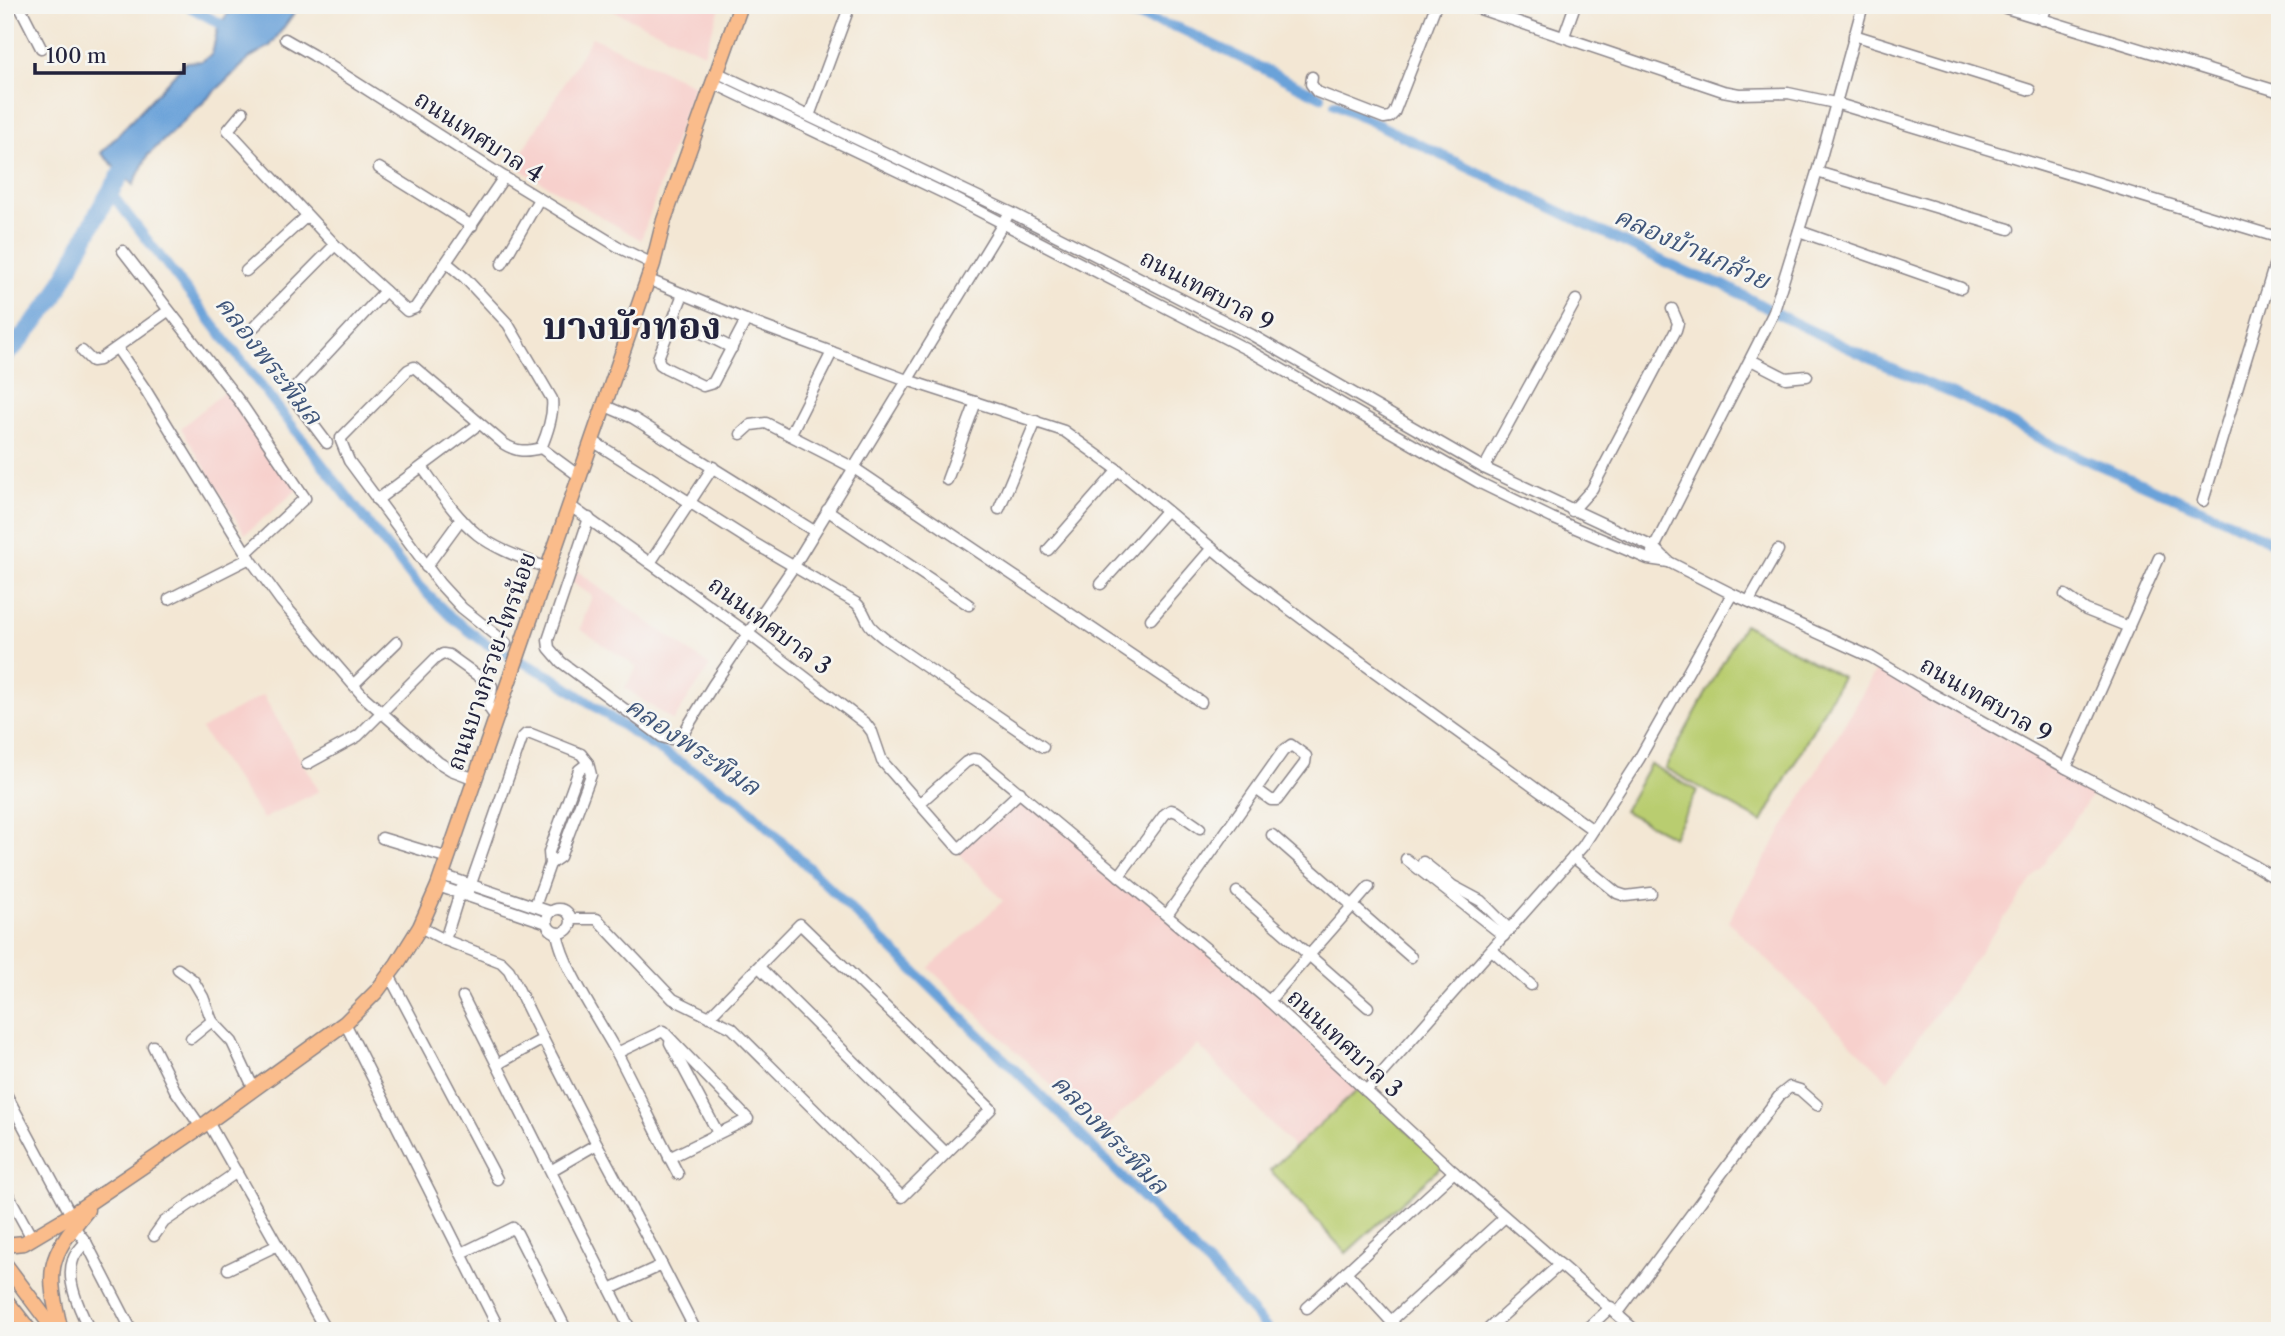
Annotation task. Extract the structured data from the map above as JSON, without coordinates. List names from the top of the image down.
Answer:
{
  "streets": {
    "main road": ["ถนนบางกรวย-ไทรน้อย"],
    "street": ["ถนนเทศบาล 4", "ถนนเทศบาล 9", "ถนนเทศบาล 3"]
  },
  "crossings": [
    ["ถนนเทศบาล 4", "ถนนบางกรวย-ไทรน้อย"],
    ["ถนนเทศบาล 9", "ถนนบางกรวย-ไทรน้อย"],
    ["ถนนเทศบาล 3", "ถนนบางกรวย-ไทรน้อย"]
  ],
  "districts": ["บางบัวทอง"],
  "water": ["คลองบ้านกล้วย", "คลองพระพิมล"],
  "scale_bar": "100 m"
}
